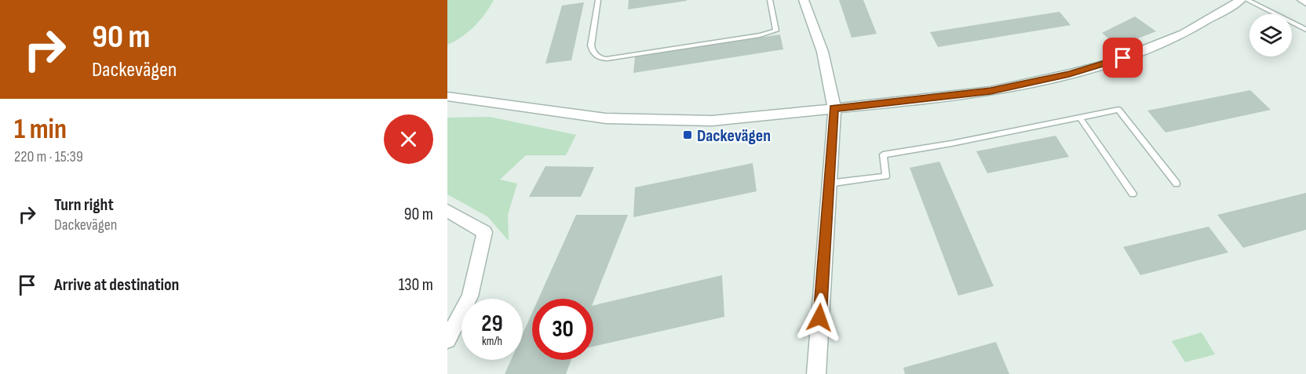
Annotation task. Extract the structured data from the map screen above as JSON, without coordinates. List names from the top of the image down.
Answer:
{
  "places": {
    "transit": ["Dackevägen"]
  },
  "page": {
    "turn": ["90 m", "Dackevägen"],
    "heading": ["1 min", "220 m · 15:39"],
    "list": [
      {
        "name": "Turn right",
        "note": "Dackevägen",
        "value": "90 m"
      },
      {
        "name": "Arrive at destination",
        "value": "130 m"
      }
    ],
    "speed": "29 km/h",
    "limit": "30"
  }
}
